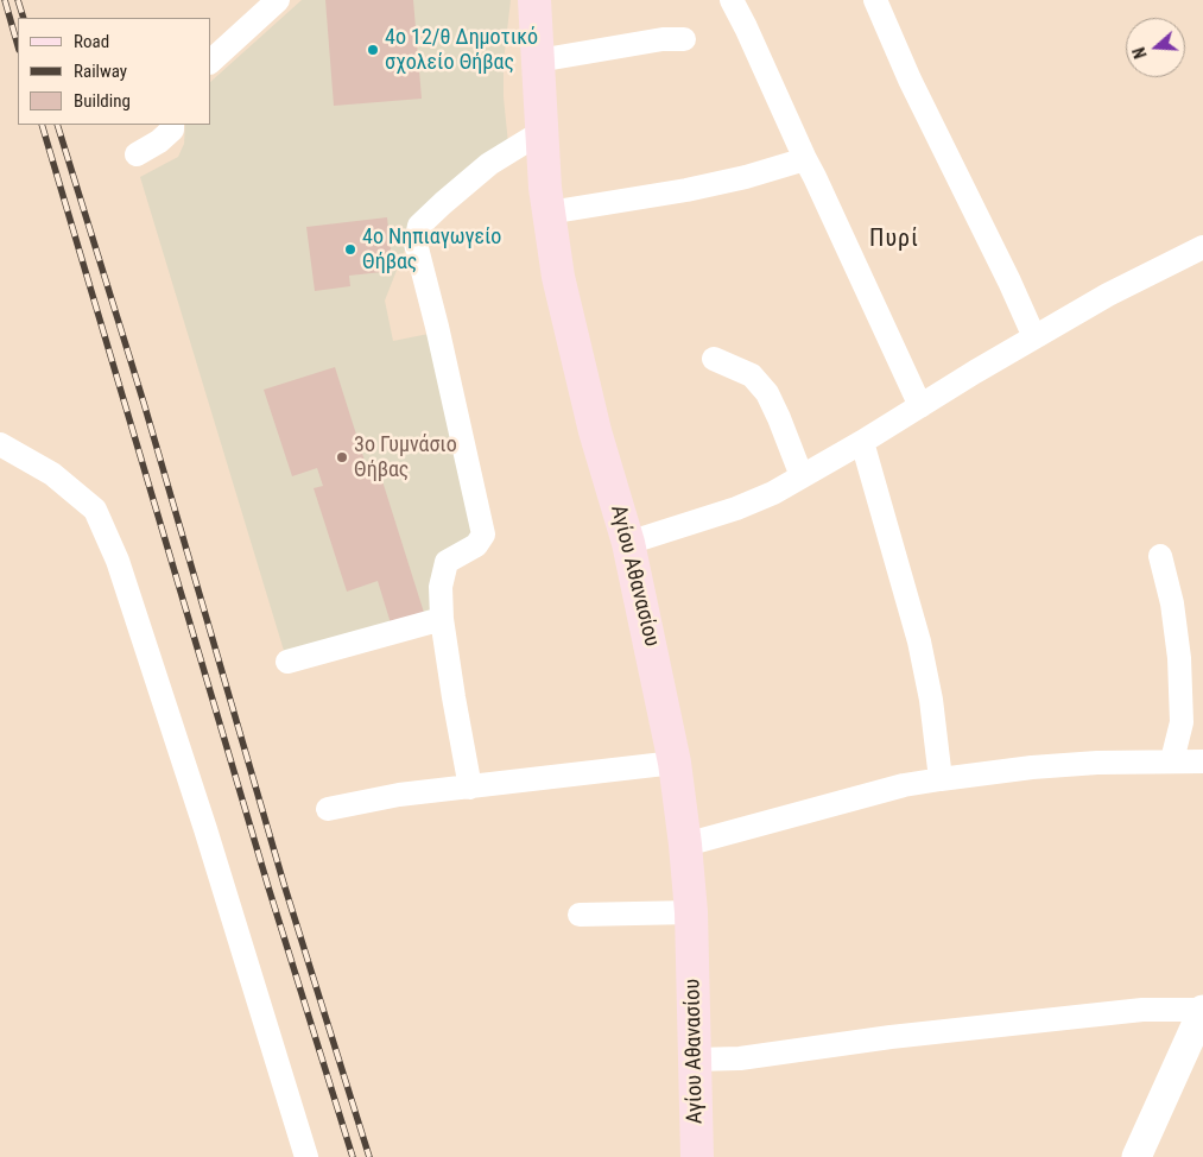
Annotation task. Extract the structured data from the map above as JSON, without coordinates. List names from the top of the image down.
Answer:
{
  "streets": {
    "main road": ["Αγίου Αθανασίου"]
  },
  "districts": ["Πυρί"],
  "places": ["4ο 12/θ Δημοτικό σχολείο Θήβας", "4ο Νηπιαγωγείο Θήβας", "3ο Γυμνάσιο Θήβας"],
  "legend": ["Road", "Railway", "Building"],
  "north": "left"
}
